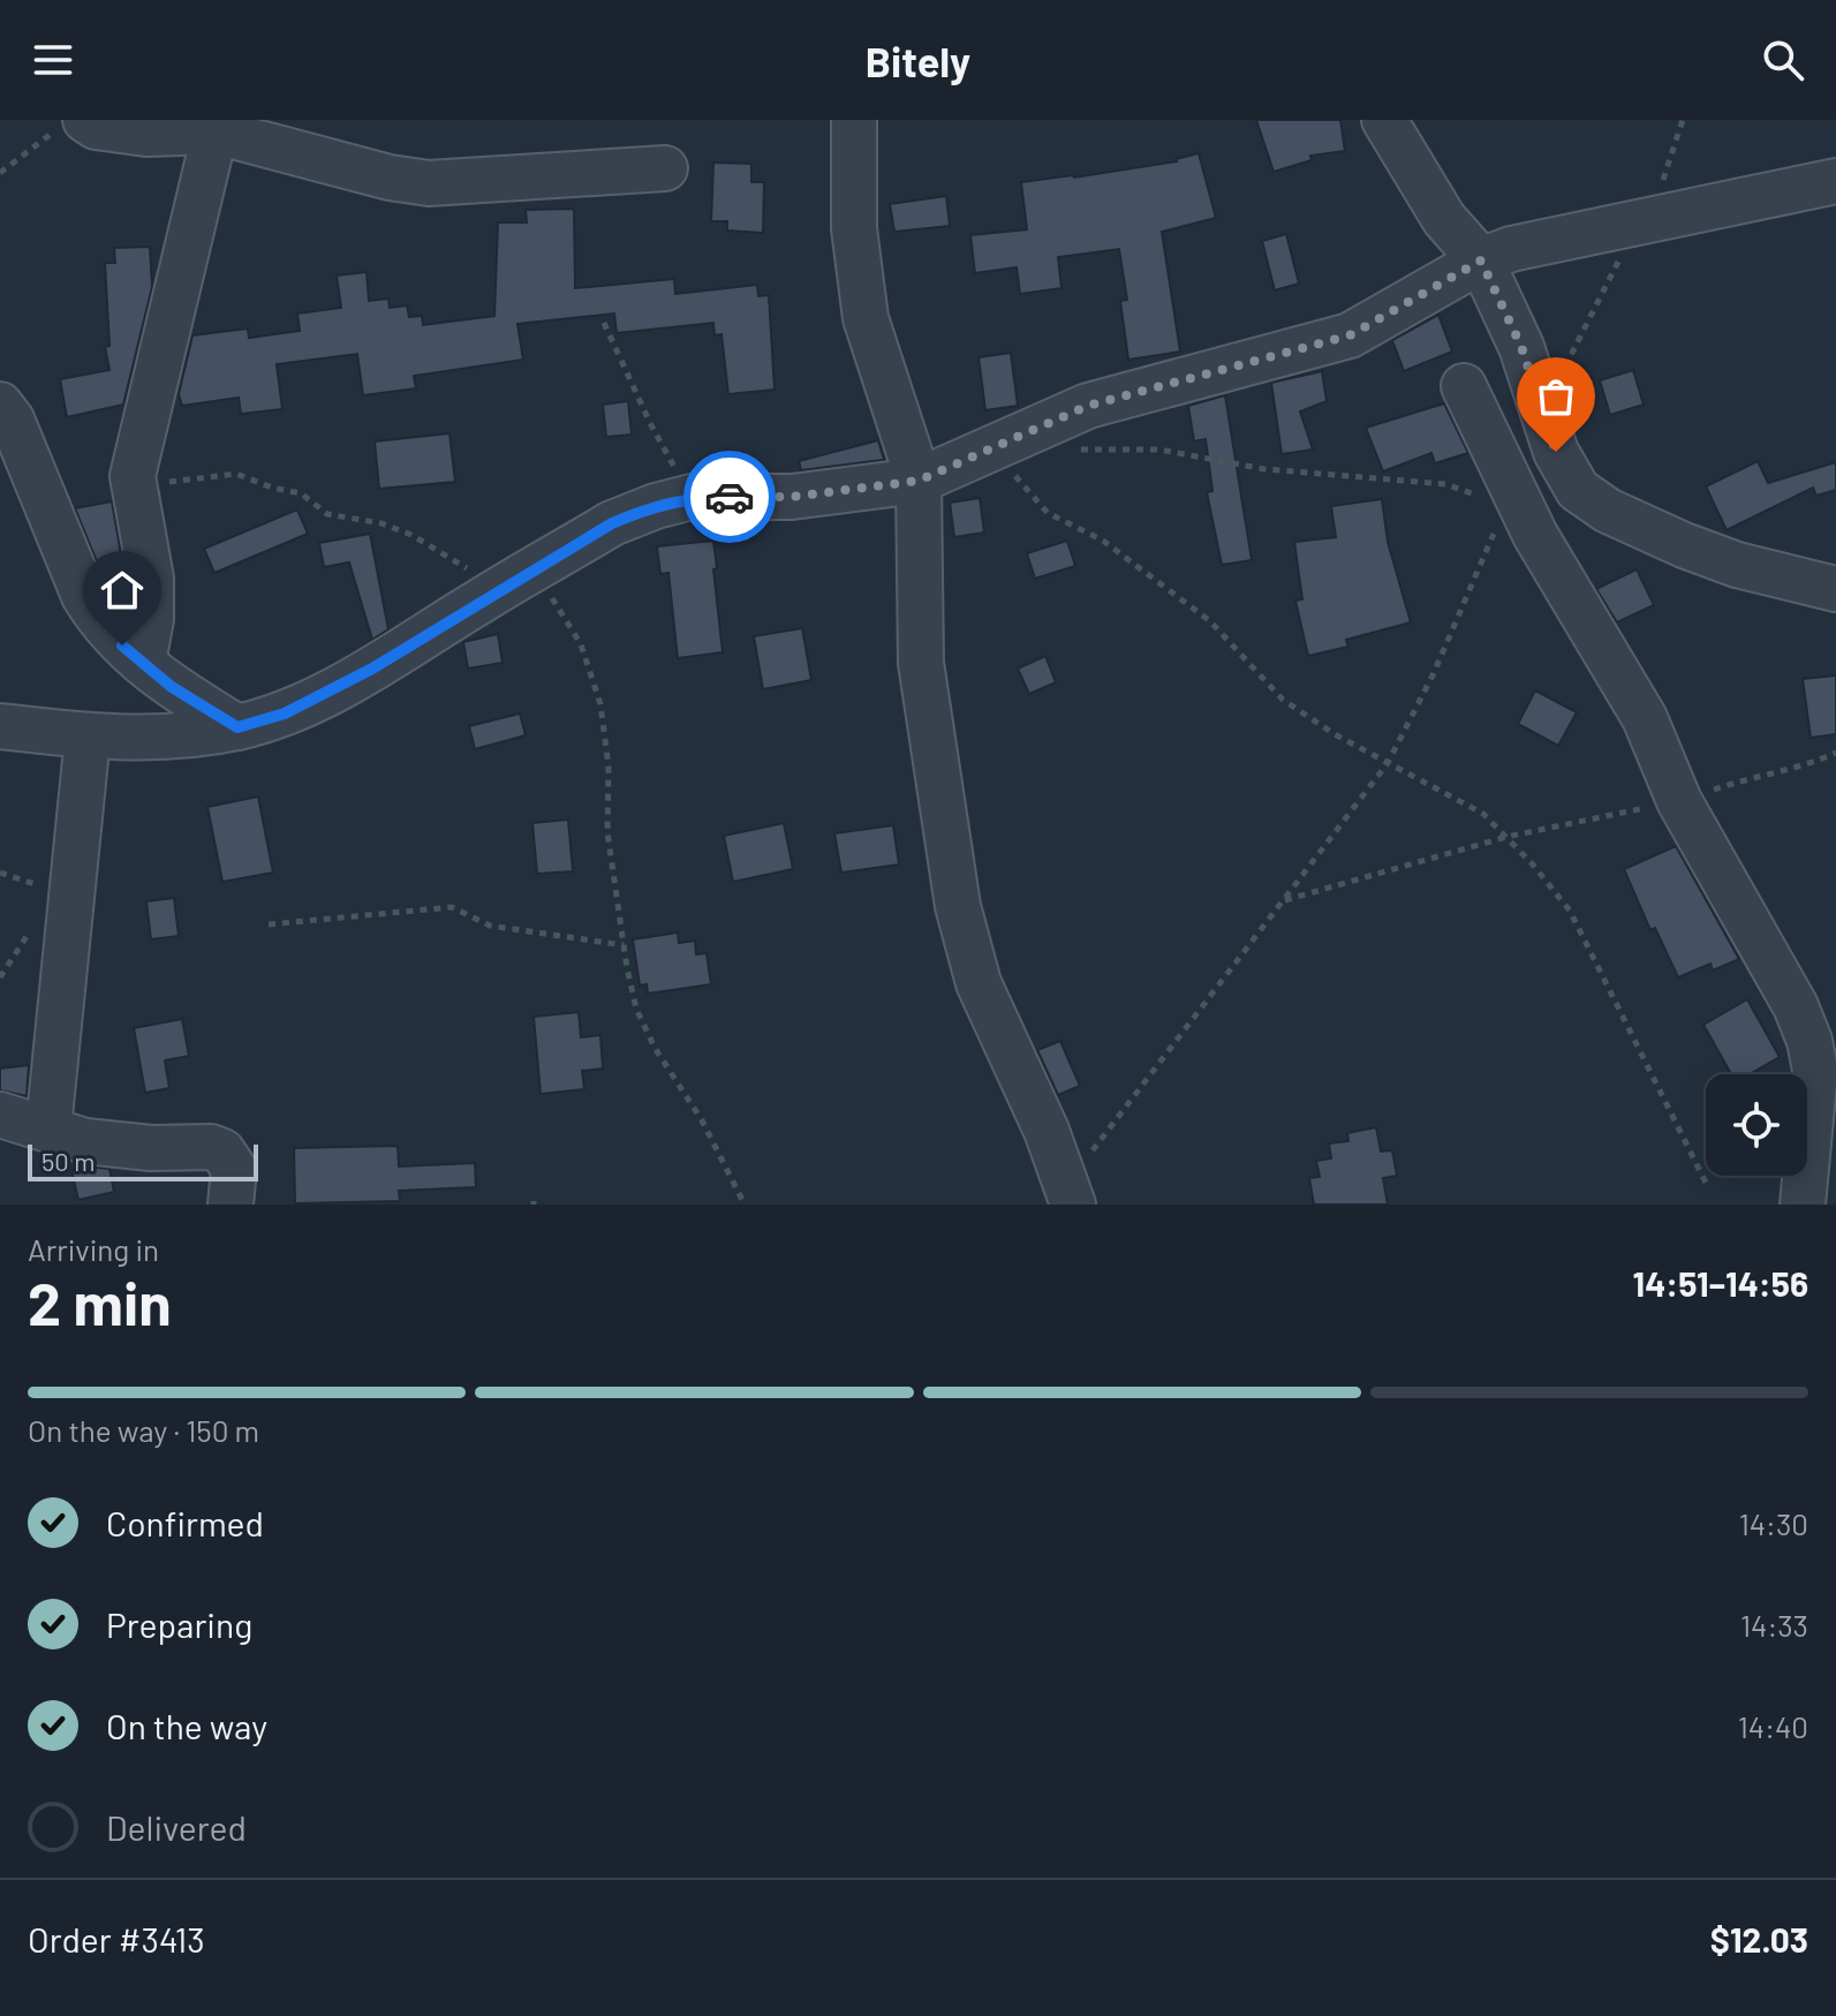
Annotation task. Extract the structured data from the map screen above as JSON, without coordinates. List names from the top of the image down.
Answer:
{
  "scale_bar": "50 m",
  "page": {
    "header": "Bitely",
    "scale": "50 m",
    "heading": ["2 min", "Arriving in", "14:51–14:56"],
    "panel": ["Order #3413", "$12.03"],
    "bar": "On the way · 150 m",
    "list": [
      ["Confirmed", "14:30"],
      ["Preparing", "14:33"],
      ["On the way", "14:40"],
      "Delivered"
    ]
  }
}
